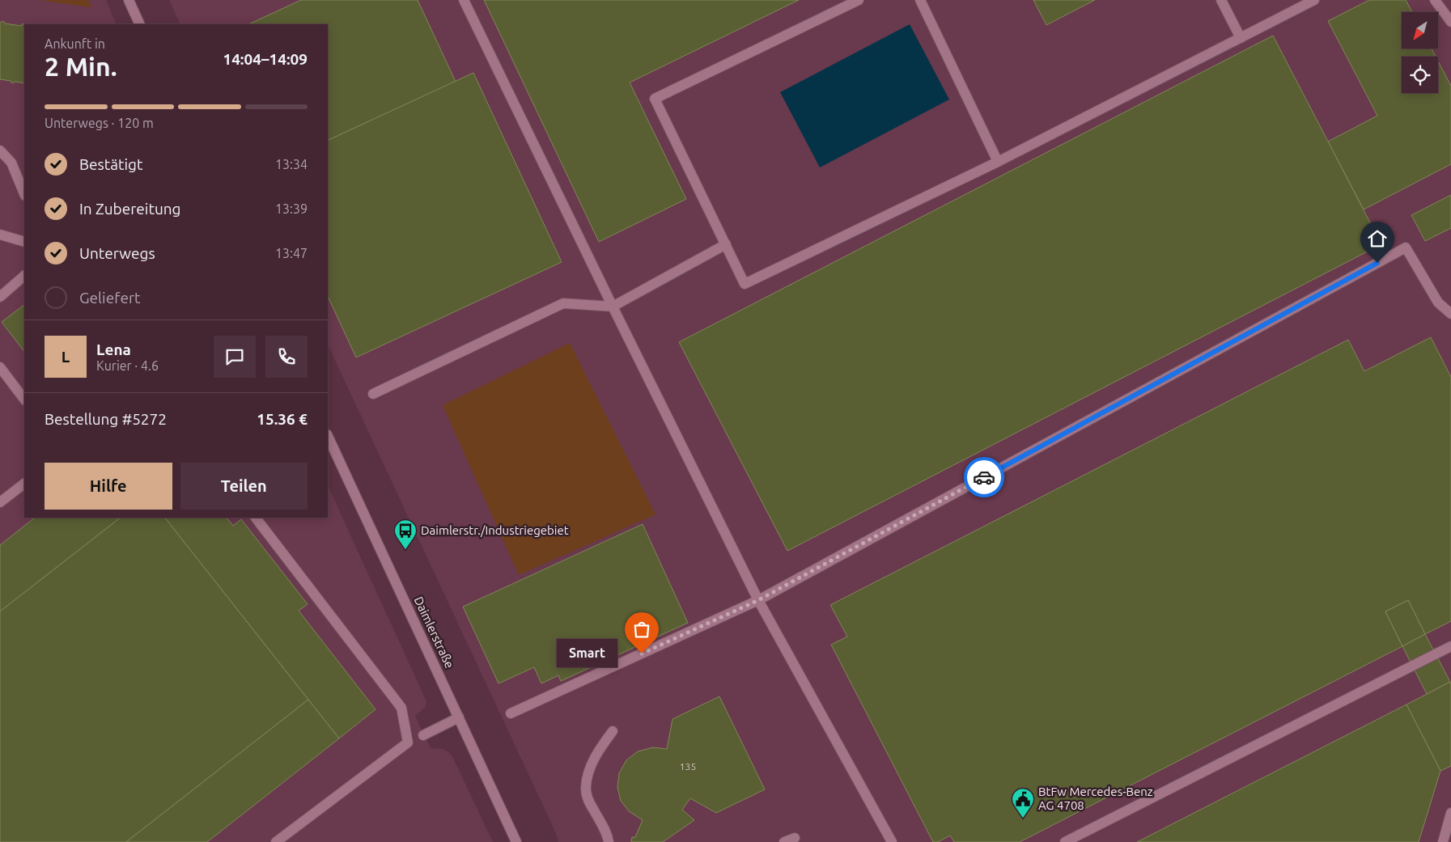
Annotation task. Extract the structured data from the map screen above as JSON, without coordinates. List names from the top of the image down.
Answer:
{
  "streets": {
    "street": ["Daimlerstraße"]
  },
  "places": {
    "bus stop": ["Daimlerstr./Industriegebiet"],
    "other": ["Smart"],
    "public building": ["BtFw Mercedes-Benz AG 4708"]
  },
  "house_numbers": ["135"],
  "north": "bottom left",
  "page": {
    "heading": ["2 Min.", "Ankunft in", "14:04–14:09"],
    "panel": [
      "Lena",
      "Kurier · 4.6",
      "Bestellung #5272",
      "15.36 €"
    ],
    "bar": "Unterwegs · 120 m",
    "list": [
      ["Bestätigt", "13:34"],
      ["In Zubereitung", "13:39"],
      ["Unterwegs", "13:47"],
      "Geliefert"
    ],
    "round": "L",
    "buttons": ["Hilfe", "Teilen"],
    "bubble": "Smart"
  }
}
